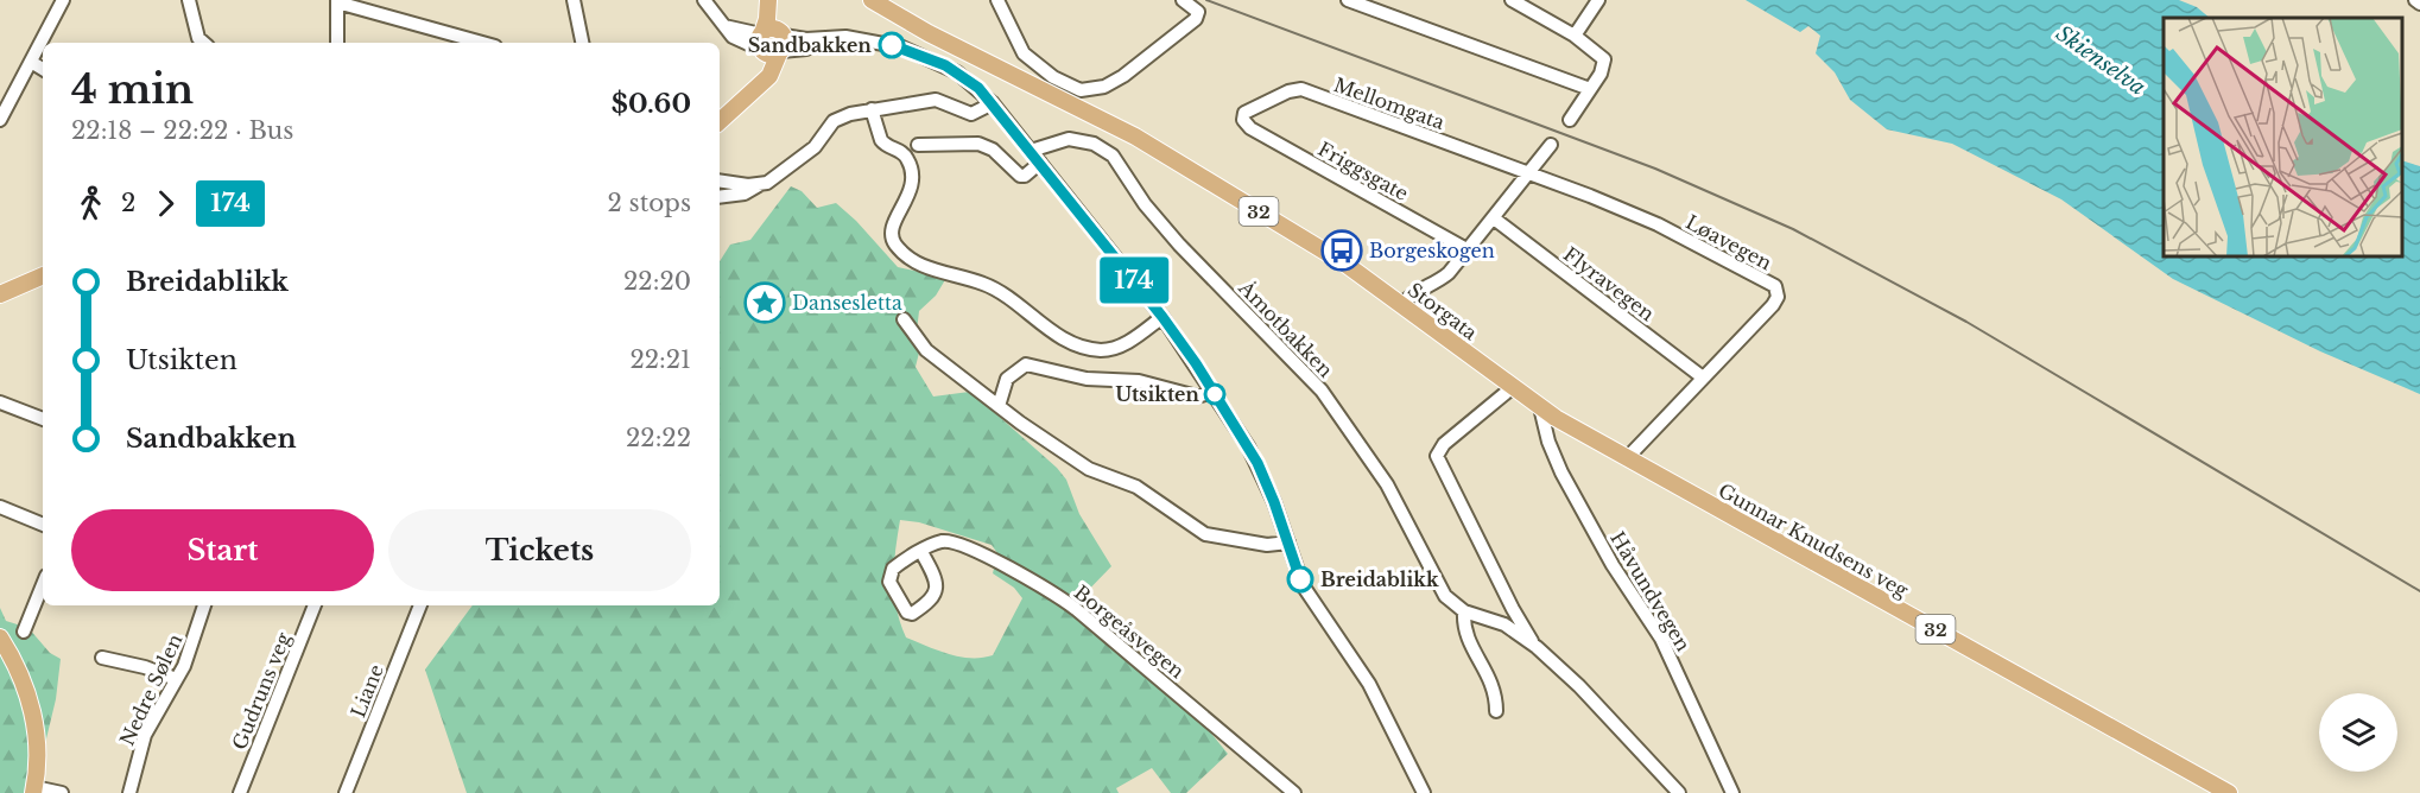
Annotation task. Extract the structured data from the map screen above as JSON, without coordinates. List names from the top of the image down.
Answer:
{
  "streets": {
    "main road": ["32", "Storgata", "Gunnar Knudsens veg"],
    "street": [
      "Mellomgata",
      "Friggsgate",
      "Løavegen",
      "Flyravegen",
      "Åmotbakken",
      "Håvundvegen",
      "Borgeåsvegen",
      "Nedre Sølen",
      "Gudruns veg",
      "Liane"
    ]
  },
  "crossings": [
    ["Mellomgata", "Friggsgate"],
    ["Mellomgata", "Løavegen"],
    ["Løavegen", "Flyravegen"],
    ["Løavegen", "Storgata"],
    ["Løavegen", "Gunnar Knudsens veg"],
    ["Storgata", "Gunnar Knudsens veg"],
    ["Storgata", "Håvundvegen"]
  ],
  "water": ["Skienselva"],
  "places": {
    "other": ["Sandbakken", "Utsikten", "Breidablikk"],
    "bus stop": ["Borgeskogen"],
    "place": ["Dansesletta"]
  },
  "lines": ["bus line 174"],
  "page": {
    "on_map": "174",
    "heading": ["4 min", "22:18 – 22:22 · Bus", "$0.60"],
    "legs": ["2", "174", "2 stops"],
    "list": [
      {
        "name": "Breidablikk",
        "value": "22:20"
      },
      {
        "name": "Utsikten",
        "value": "22:21"
      },
      {
        "name": "Sandbakken",
        "value": "22:22"
      }
    ],
    "buttons": ["Start", "Tickets"]
  }
}
